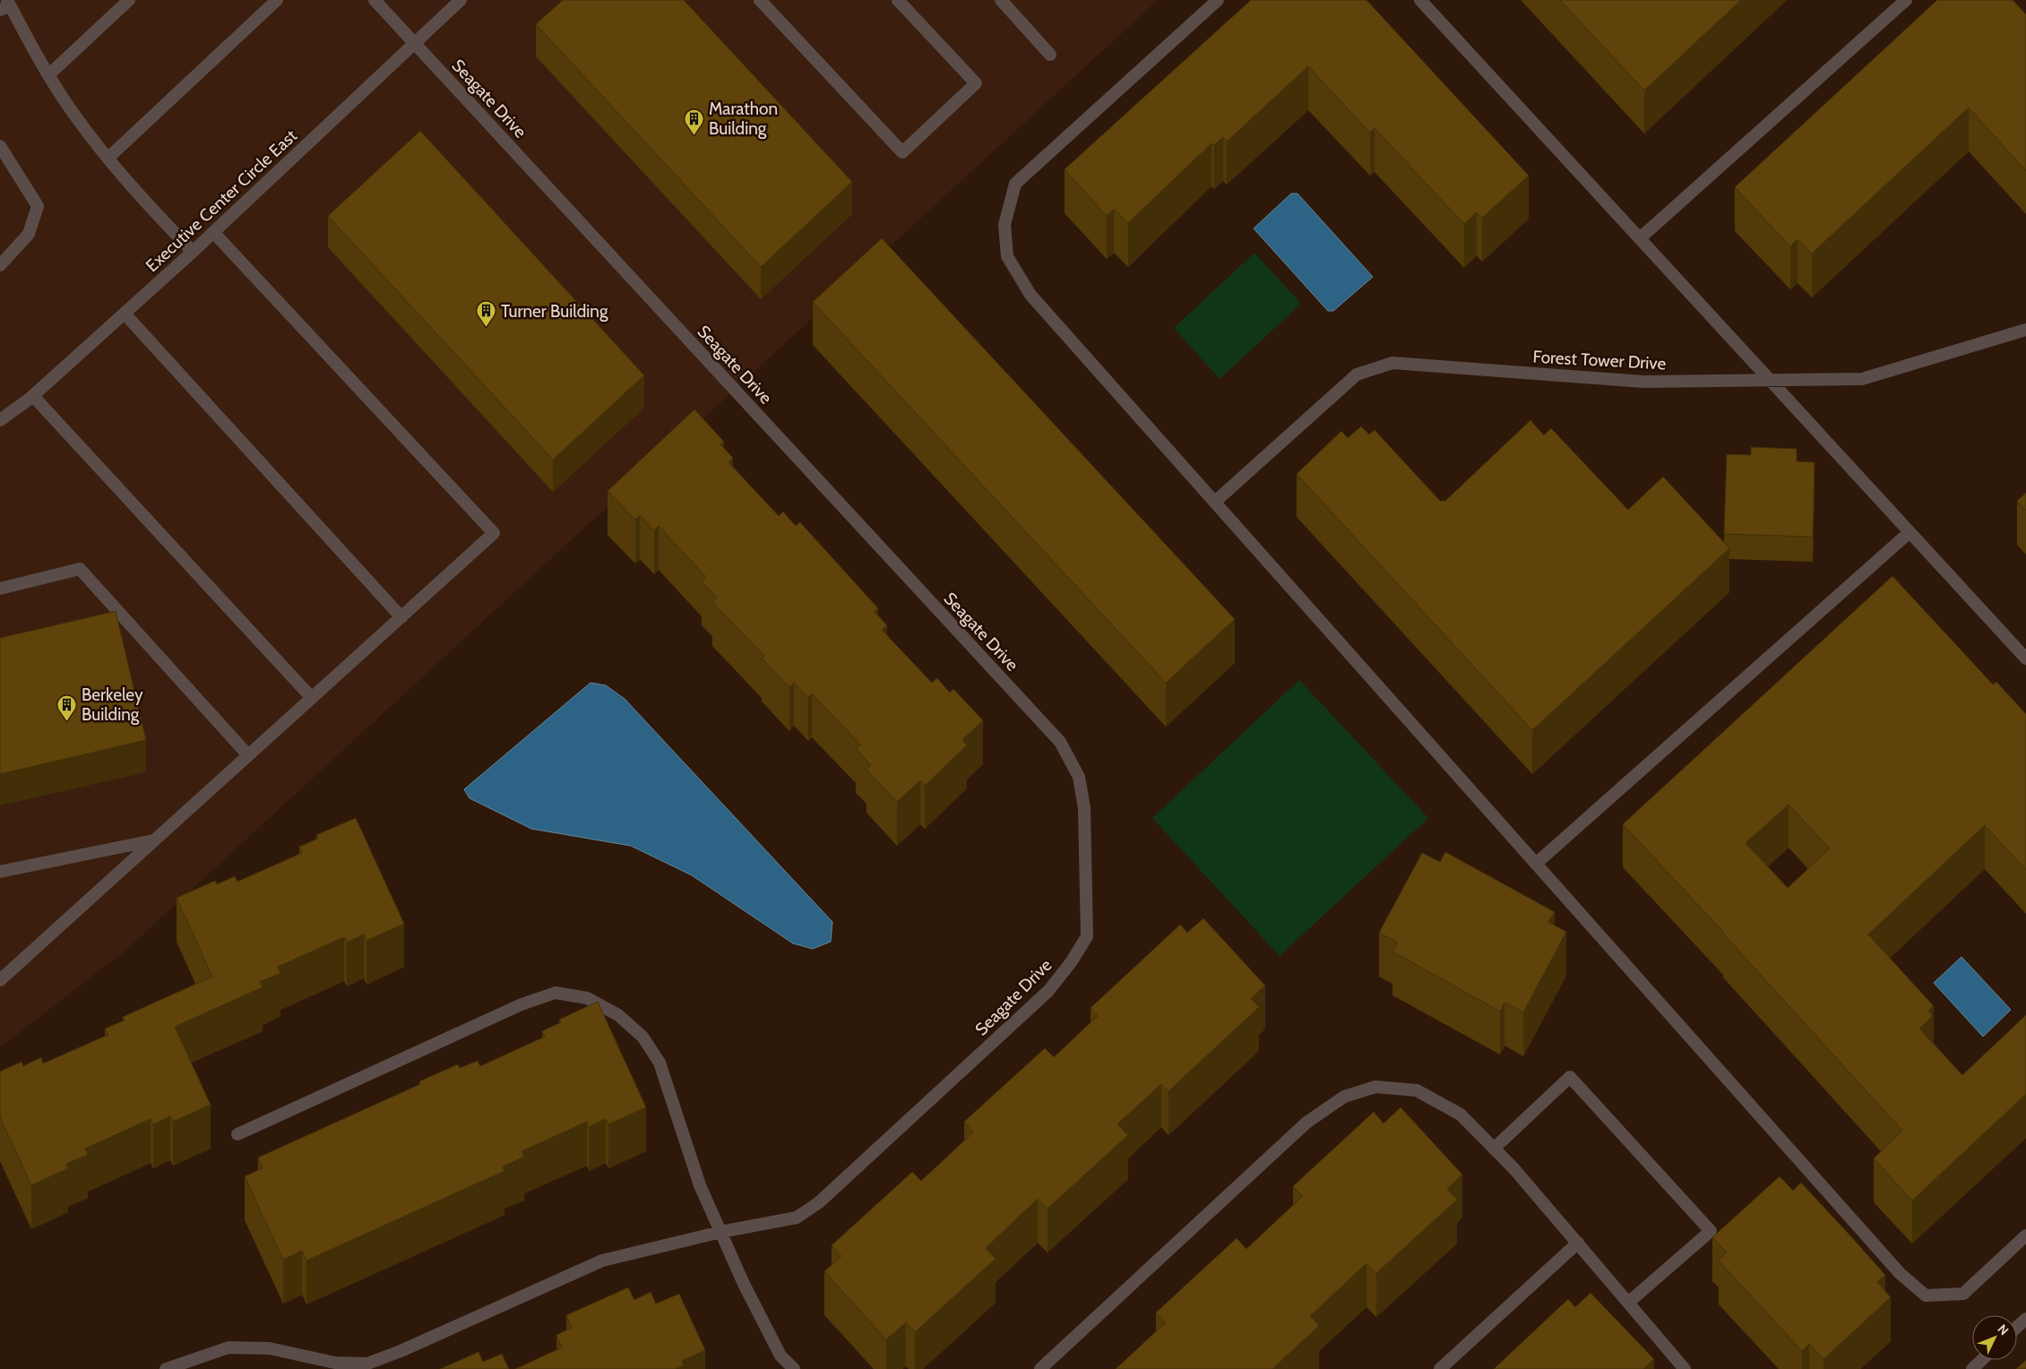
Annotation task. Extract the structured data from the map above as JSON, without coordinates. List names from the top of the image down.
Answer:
{
  "streets": {
    "street": ["Seagate Drive", "Executive Center Circle East", "Forest Tower Drive"]
  },
  "crossings": [
    ["Seagate Drive", "Executive Center Circle East"]
  ],
  "places": {
    "building": ["Marathon Building", "Turner Building", "Berkeley Building"]
  },
  "north": "top right"
}
